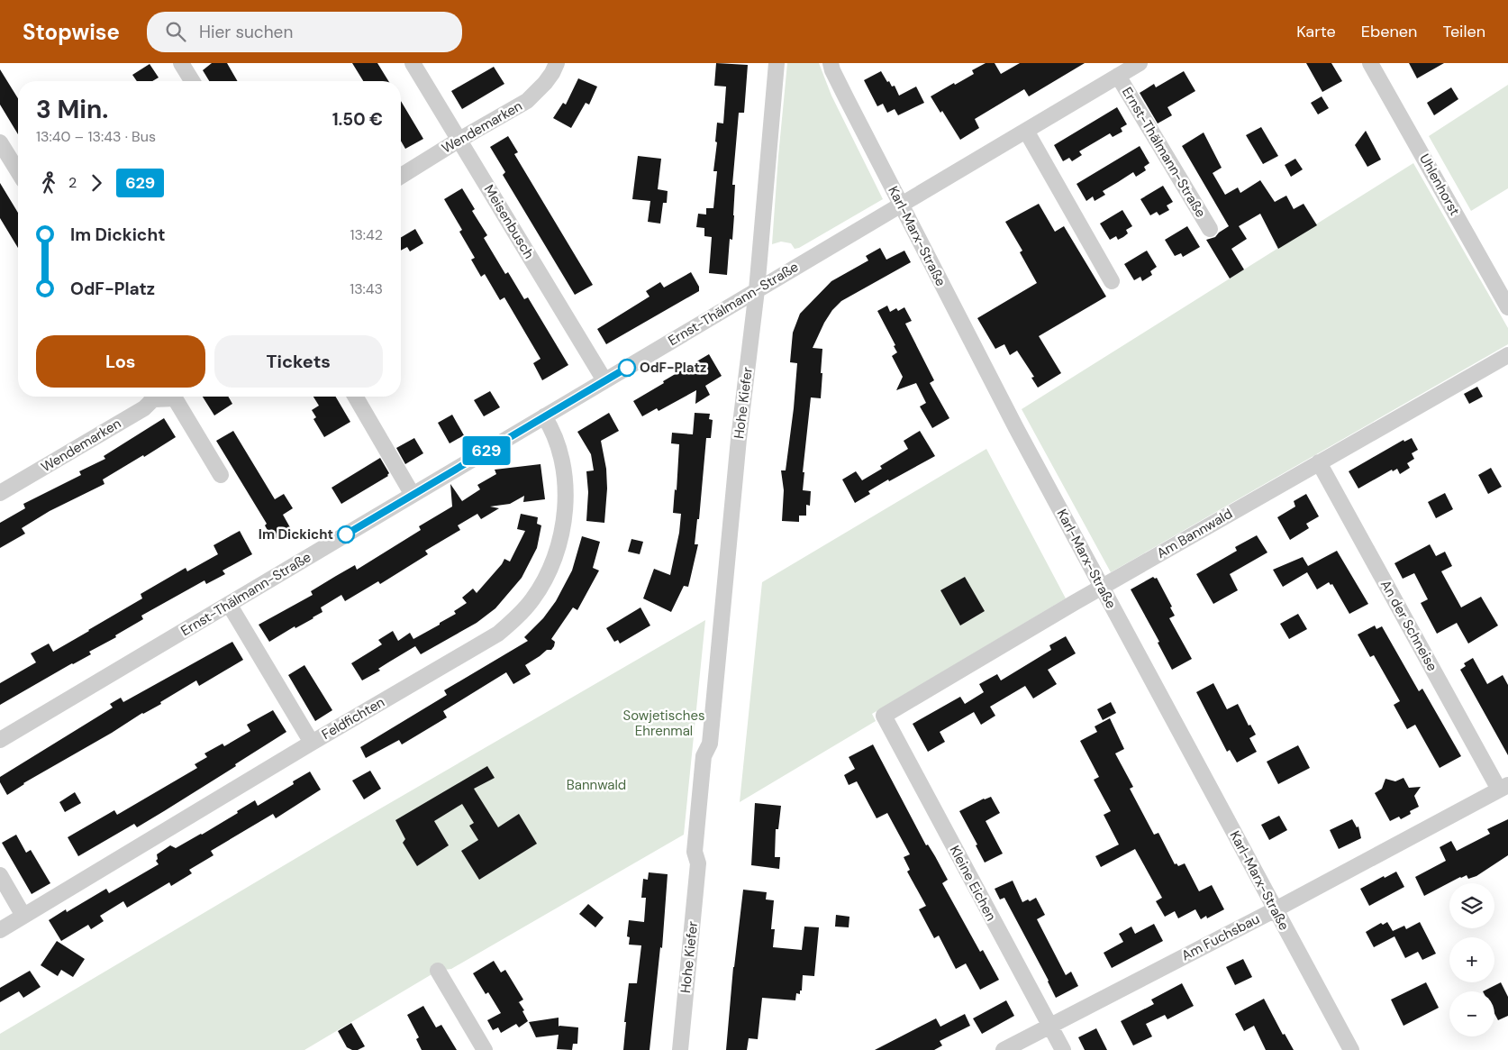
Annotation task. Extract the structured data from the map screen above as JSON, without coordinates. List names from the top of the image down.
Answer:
{
  "streets": {
    "street": [
      "Wendemarken",
      "Ernst-Thälmann-Straße",
      "Uhlenhorst",
      "Meisenbusch",
      "Karl-Marx-Straße",
      "Hohe Kiefer",
      "Am Bannwald",
      "An der Schneise",
      "Feldfichten",
      "Kleine Eichen",
      "Am Fuchsbau"
    ]
  },
  "crossings": [
    ["Wendemarken", "Meisenbusch"],
    ["Ernst-Thälmann-Straße", "Meisenbusch"],
    ["Ernst-Thälmann-Straße", "Karl-Marx-Straße"],
    ["Ernst-Thälmann-Straße", "Hohe Kiefer"],
    ["Ernst-Thälmann-Straße", "Feldfichten"],
    ["Karl-Marx-Straße", "Am Bannwald"],
    ["Karl-Marx-Straße", "Am Fuchsbau"],
    ["Am Bannwald", "An der Schneise"],
    ["Am Bannwald", "Kleine Eichen"],
    ["An der Schneise", "Am Fuchsbau"],
    ["Kleine Eichen", "Am Fuchsbau"]
  ],
  "parks": ["Sowjetisches Ehrenmal", "Bannwald"],
  "places": ["OdF-Platz", "Im Dickicht"],
  "lines": ["bus line 629"],
  "page": {
    "header": "Stopwise",
    "search": "Hier suchen",
    "nav": ["Karte", "Ebenen", "Teilen"],
    "on_map": "629",
    "heading": ["3 Min.", "13:40 – 13:43 · Bus", "1.50 €"],
    "legs": ["2", "629"],
    "list": [
      {
        "name": "Im Dickicht",
        "value": "13:42"
      },
      {
        "name": "OdF-Platz",
        "value": "13:43"
      }
    ],
    "buttons": ["Los", "Tickets"],
    "map_buttons": ["+", "−"]
  }
}
